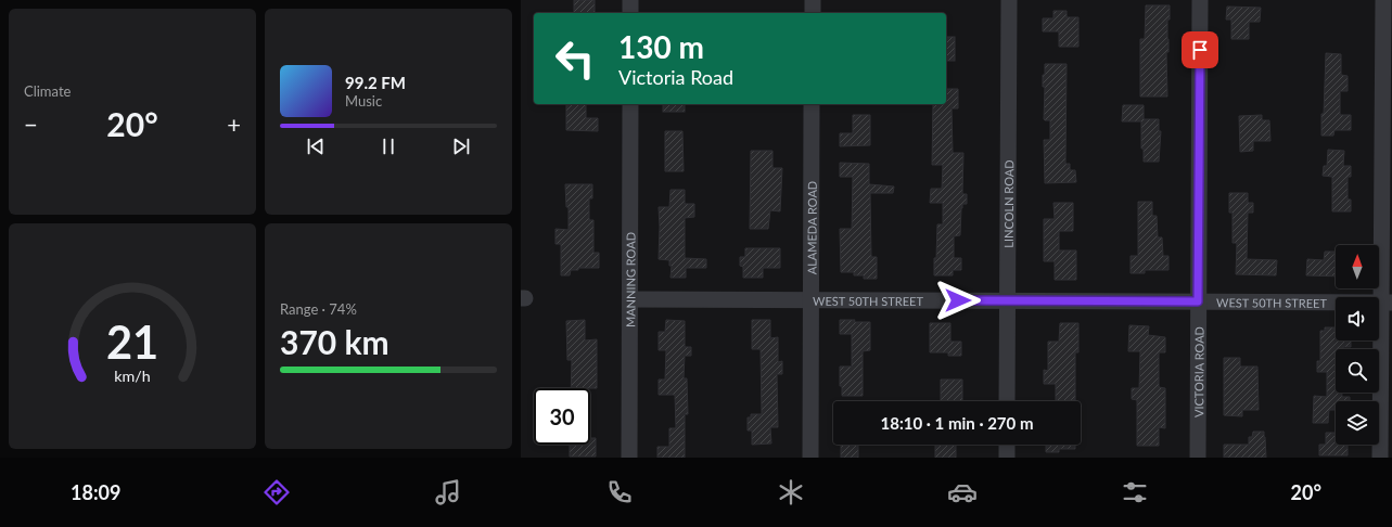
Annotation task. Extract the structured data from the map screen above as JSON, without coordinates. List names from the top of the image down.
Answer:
{
  "streets": {
    "street": [
      "LINCOLN ROAD",
      "ALAMEDA ROAD",
      "MANNING ROAD",
      "WEST 50TH STREET",
      "VICTORIA ROAD"
    ]
  },
  "crossings": [
    ["LINCOLN ROAD", "WEST 50TH STREET"],
    ["ALAMEDA ROAD", "WEST 50TH STREET"],
    ["MANNING ROAD", "WEST 50TH STREET"],
    ["WEST 50TH STREET", "VICTORIA ROAD"]
  ],
  "north": "top",
  "page": {
    "tile": [
      "Climate",
      ["Range · 74%", "370 km"]
    ],
    "turn": ["130 m", "Victoria Road"],
    "song": ["99.2 FM", "Music"],
    "heat": ["−", "20°", "+"],
    "limit": "30",
    "trip": "18:10 · 1 min · 270 m",
    "tabs": ["18:09", "20°"],
    "gauge": ["21", "km/h"]
  }
}
